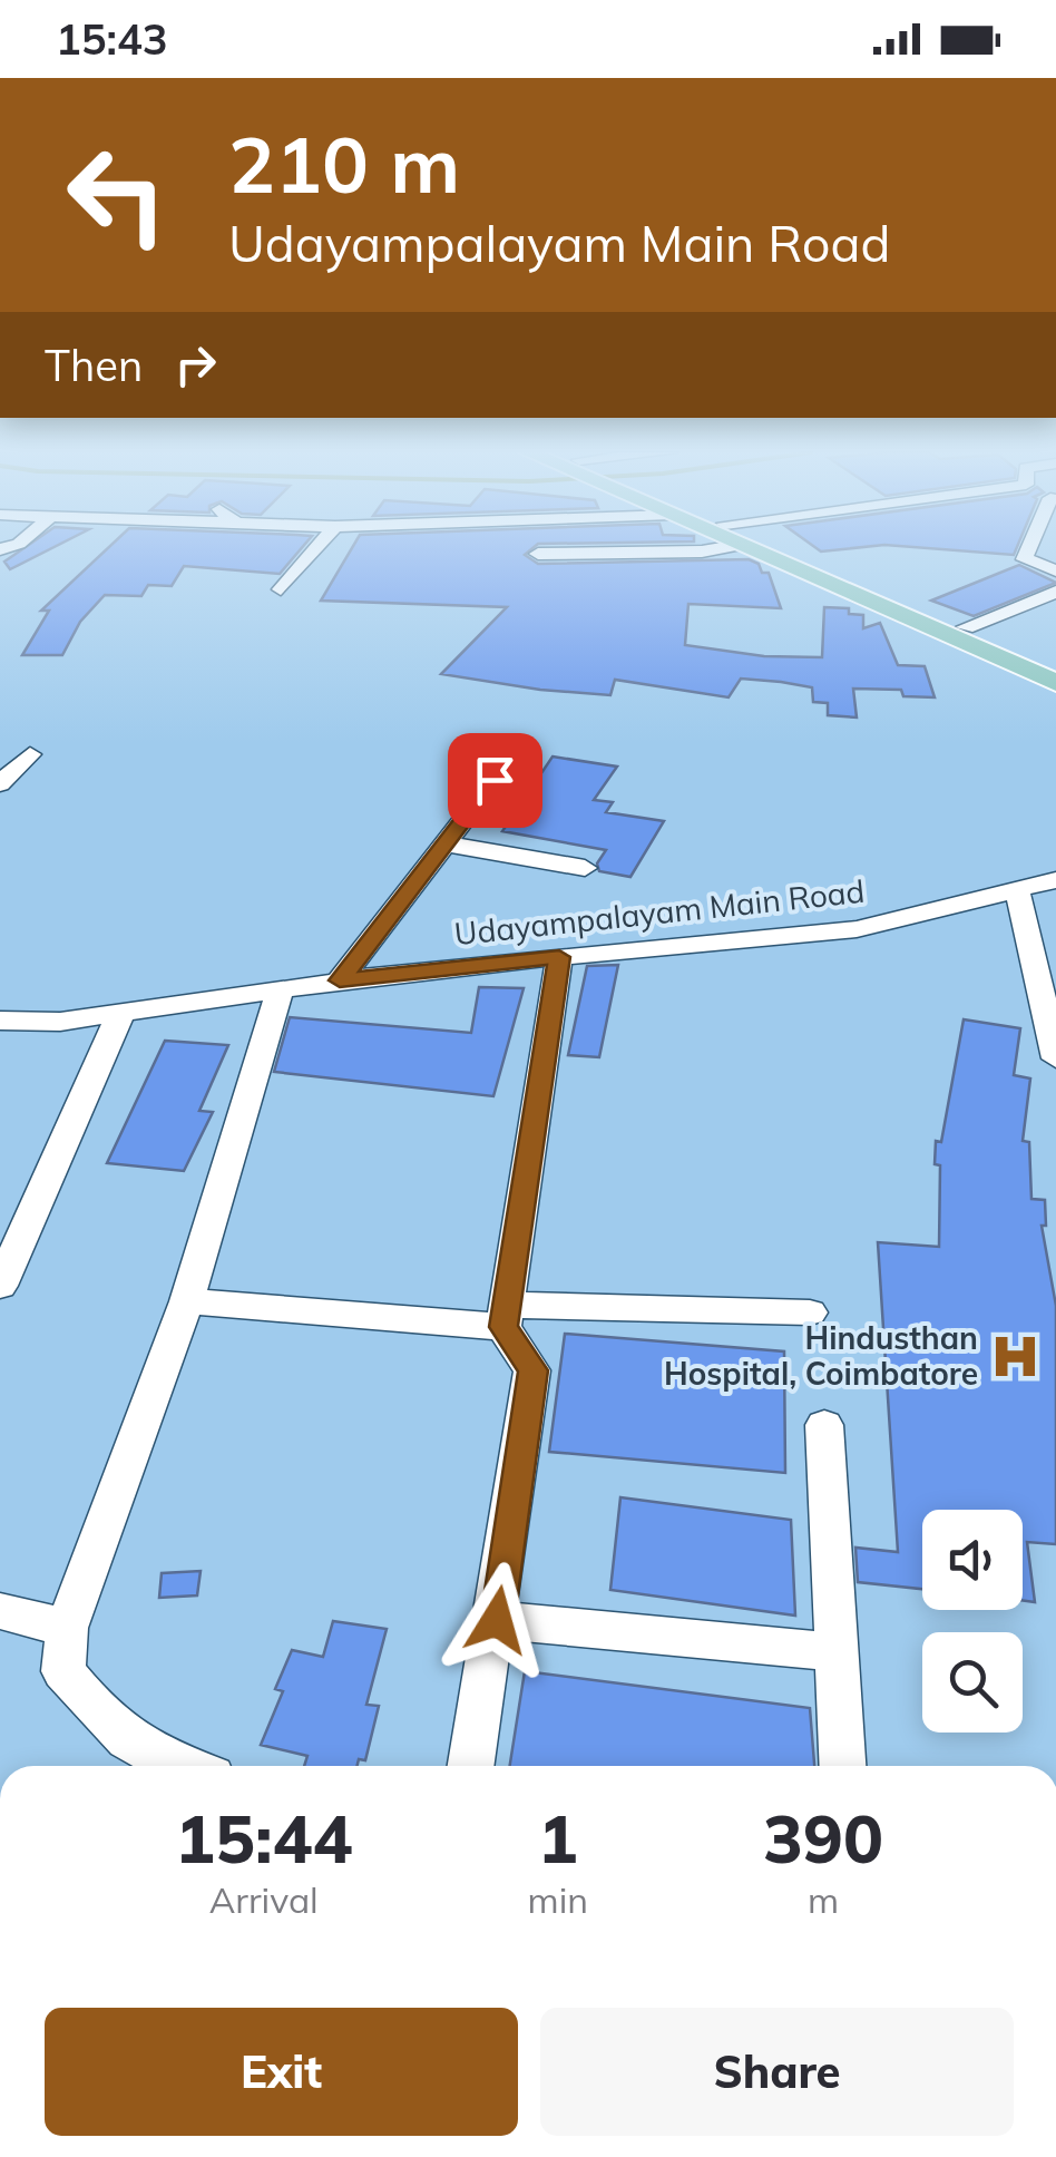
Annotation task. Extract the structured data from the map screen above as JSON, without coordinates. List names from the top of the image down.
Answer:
{
  "streets": {
    "street": ["Udayampalayam Main Road"]
  },
  "places": {
    "hospital": ["Hindusthan Hospital, Coimbatore"]
  },
  "page": {
    "status": "15:43",
    "turn": ["210 m", "Udayampalayam Main Road"],
    "then": "Then",
    "eta": [
      "15:44",
      "Arrival",
      "1",
      "min",
      "390",
      "m"
    ],
    "buttons": ["Exit", "Share"]
  }
}
